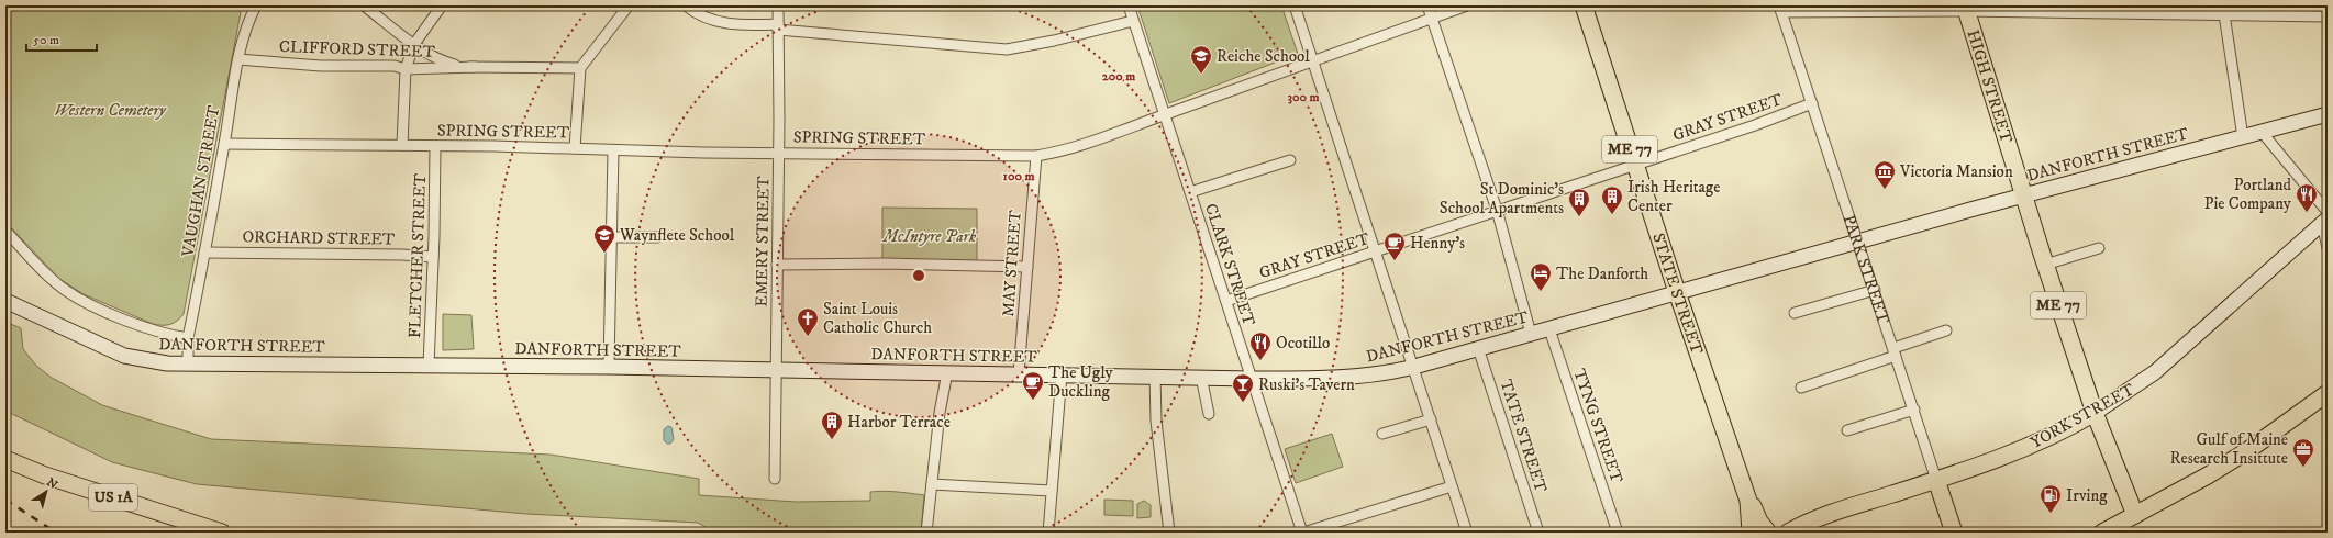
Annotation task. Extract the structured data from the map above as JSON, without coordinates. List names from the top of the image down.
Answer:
{
  "streets": {
    "main road": [
      "HIGH STREET",
      "ME 77",
      "PARK STREET",
      "STATE STREET",
      "YORK STREET",
      "US 1A"
    ],
    "street": [
      "CLIFFORD STREET",
      "GRAY STREET",
      "SPRING STREET",
      "DANFORTH STREET",
      "VAUGHAN STREET",
      "ORCHARD STREET",
      "EMERY STREET",
      "FLETCHER STREET",
      "MAY STREET",
      "CLARK STREET",
      "TYNG STREET",
      "TATE STREET"
    ]
  },
  "crossings": [
    ["CLIFFORD STREET", "VAUGHAN STREET"],
    ["HIGH STREET", "DANFORTH STREET"],
    ["HIGH STREET", "YORK STREET"],
    ["GRAY STREET", "CLARK STREET"],
    ["GRAY STREET", "PARK STREET"],
    ["GRAY STREET", "STATE STREET"],
    ["SPRING STREET", "VAUGHAN STREET"],
    ["SPRING STREET", "EMERY STREET"],
    ["SPRING STREET", "FLETCHER STREET"],
    ["SPRING STREET", "MAY STREET"],
    ["SPRING STREET", "CLARK STREET"],
    ["DANFORTH STREET", "VAUGHAN STREET"],
    ["DANFORTH STREET", "EMERY STREET"],
    ["DANFORTH STREET", "FLETCHER STREET"],
    ["DANFORTH STREET", "MAY STREET"],
    ["DANFORTH STREET", "CLARK STREET"],
    ["DANFORTH STREET", "PARK STREET"],
    ["DANFORTH STREET", "STATE STREET"],
    ["DANFORTH STREET", "TYNG STREET"],
    ["DANFORTH STREET", "TATE STREET"],
    ["VAUGHAN STREET", "ORCHARD STREET"],
    ["ORCHARD STREET", "FLETCHER STREET"],
    ["PARK STREET", "YORK STREET"]
  ],
  "parks": ["Western Cemetery", "McIntyre Park"],
  "places": {
    "school or university": ["Reiche School", "Waynflete School"],
    "museum": ["Victoria Mansion"],
    "restaurant": ["Portland Pie Company", "Ocotillo"],
    "building": ["Irish Heritage Center", "St Dominic's School Apartments", "Harbor Terrace"],
    "cafe": ["Henny's", "The Ugly Duckling"],
    "hotel": ["The Danforth"],
    "church": ["Saint Louis Catholic Church"],
    "bar": ["Ruski’s Tavern"],
    "office": ["Gulf of Maine Research Insittute"],
    "fuel station": ["Irving"]
  },
  "scale_bar": "50 m",
  "north": "top right",
  "rings": ["200 m", "300 m", "100 m"]
}
